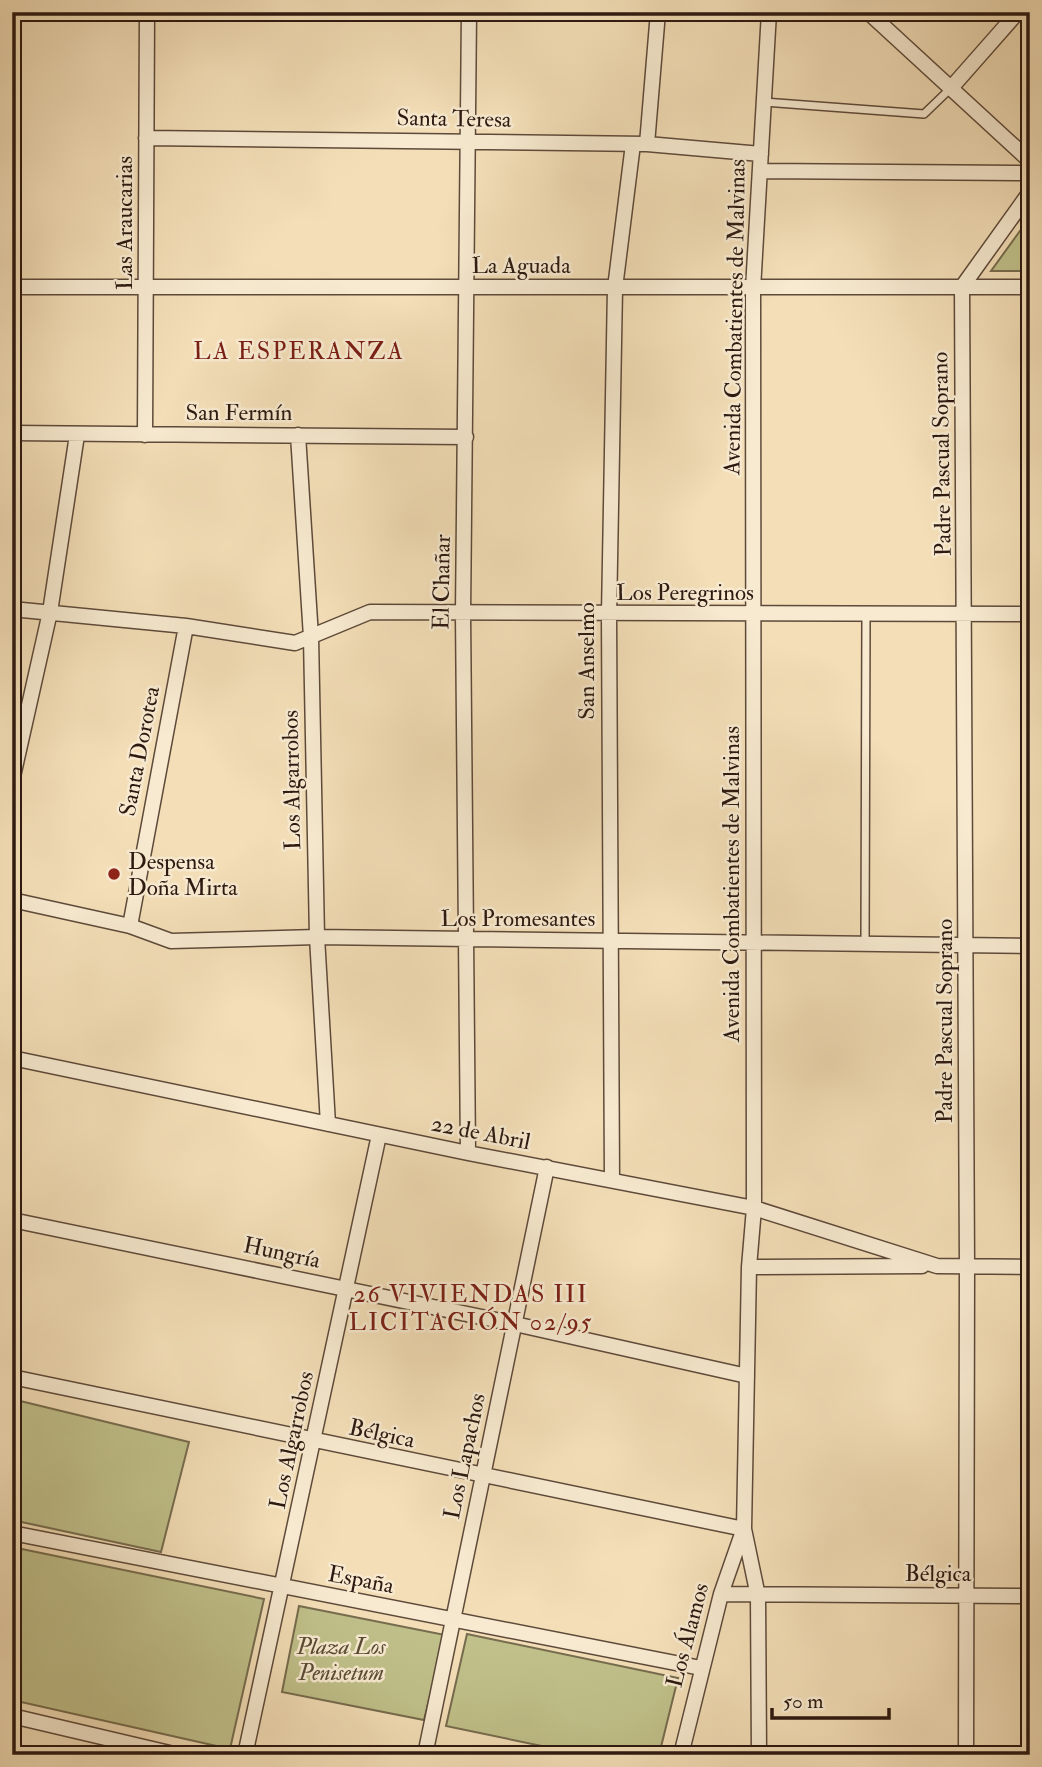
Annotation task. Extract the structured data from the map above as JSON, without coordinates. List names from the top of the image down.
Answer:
{
  "streets": {
    "street": [
      "Santa Teresa",
      "Las Araucarias",
      "La Aguada",
      "Avenida Combatientes de Malvinas",
      "San Fermín",
      "Padre Pascual Soprano",
      "El Chañar",
      "Los Peregrinos",
      "San Anselmo",
      "Santa Dorotea",
      "Los Algarrobos",
      "Los Promesantes",
      "22 de Abril",
      "Hungría",
      "Bélgica",
      "Los Lapachos",
      "España",
      "Los Álamos"
    ]
  },
  "crossings": [
    ["Santa Teresa", "Las Araucarias"],
    ["Santa Teresa", "Avenida Combatientes de Malvinas"],
    ["Santa Teresa", "El Chañar"],
    ["Santa Teresa", "San Anselmo"],
    ["Las Araucarias", "La Aguada"],
    ["Las Araucarias", "San Fermín"],
    ["La Aguada", "Avenida Combatientes de Malvinas"],
    ["La Aguada", "Padre Pascual Soprano"],
    ["La Aguada", "El Chañar"],
    ["La Aguada", "San Anselmo"],
    ["Avenida Combatientes de Malvinas", "Los Peregrinos"],
    ["Avenida Combatientes de Malvinas", "Los Promesantes"],
    ["Avenida Combatientes de Malvinas", "22 de Abril"],
    ["Avenida Combatientes de Malvinas", "Hungría"],
    ["Avenida Combatientes de Malvinas", "Bélgica"],
    ["Avenida Combatientes de Malvinas", "Los Álamos"],
    ["San Fermín", "El Chañar"],
    ["San Fermín", "Los Algarrobos"],
    ["Padre Pascual Soprano", "Los Peregrinos"],
    ["Padre Pascual Soprano", "Los Promesantes"],
    ["Padre Pascual Soprano", "22 de Abril"],
    ["Padre Pascual Soprano", "Bélgica"],
    ["El Chañar", "Los Peregrinos"],
    ["El Chañar", "Los Promesantes"],
    ["El Chañar", "22 de Abril"],
    ["Los Peregrinos", "San Anselmo"],
    ["Los Peregrinos", "Santa Dorotea"],
    ["Los Peregrinos", "Los Algarrobos"],
    ["San Anselmo", "Los Promesantes"],
    ["San Anselmo", "22 de Abril"],
    ["Santa Dorotea", "Los Promesantes"],
    ["Los Algarrobos", "Los Promesantes"],
    ["Los Algarrobos", "22 de Abril"],
    ["Los Algarrobos", "Hungría"],
    ["Los Algarrobos", "Bélgica"],
    ["Los Algarrobos", "España"],
    ["22 de Abril", "Los Lapachos"],
    ["Hungría", "Los Lapachos"],
    ["Bélgica", "Los Lapachos"],
    ["Bélgica", "Los Álamos"],
    ["Los Lapachos", "España"],
    ["España", "Los Álamos"]
  ],
  "districts": ["LA ESPERANZA", "26 VIVIENDAS III LICITACIÓN 02/95"],
  "parks": ["Plaza Los Penisetum"],
  "places": ["Despensa Doña Mirta"],
  "scale_bar": "50 m"
}
